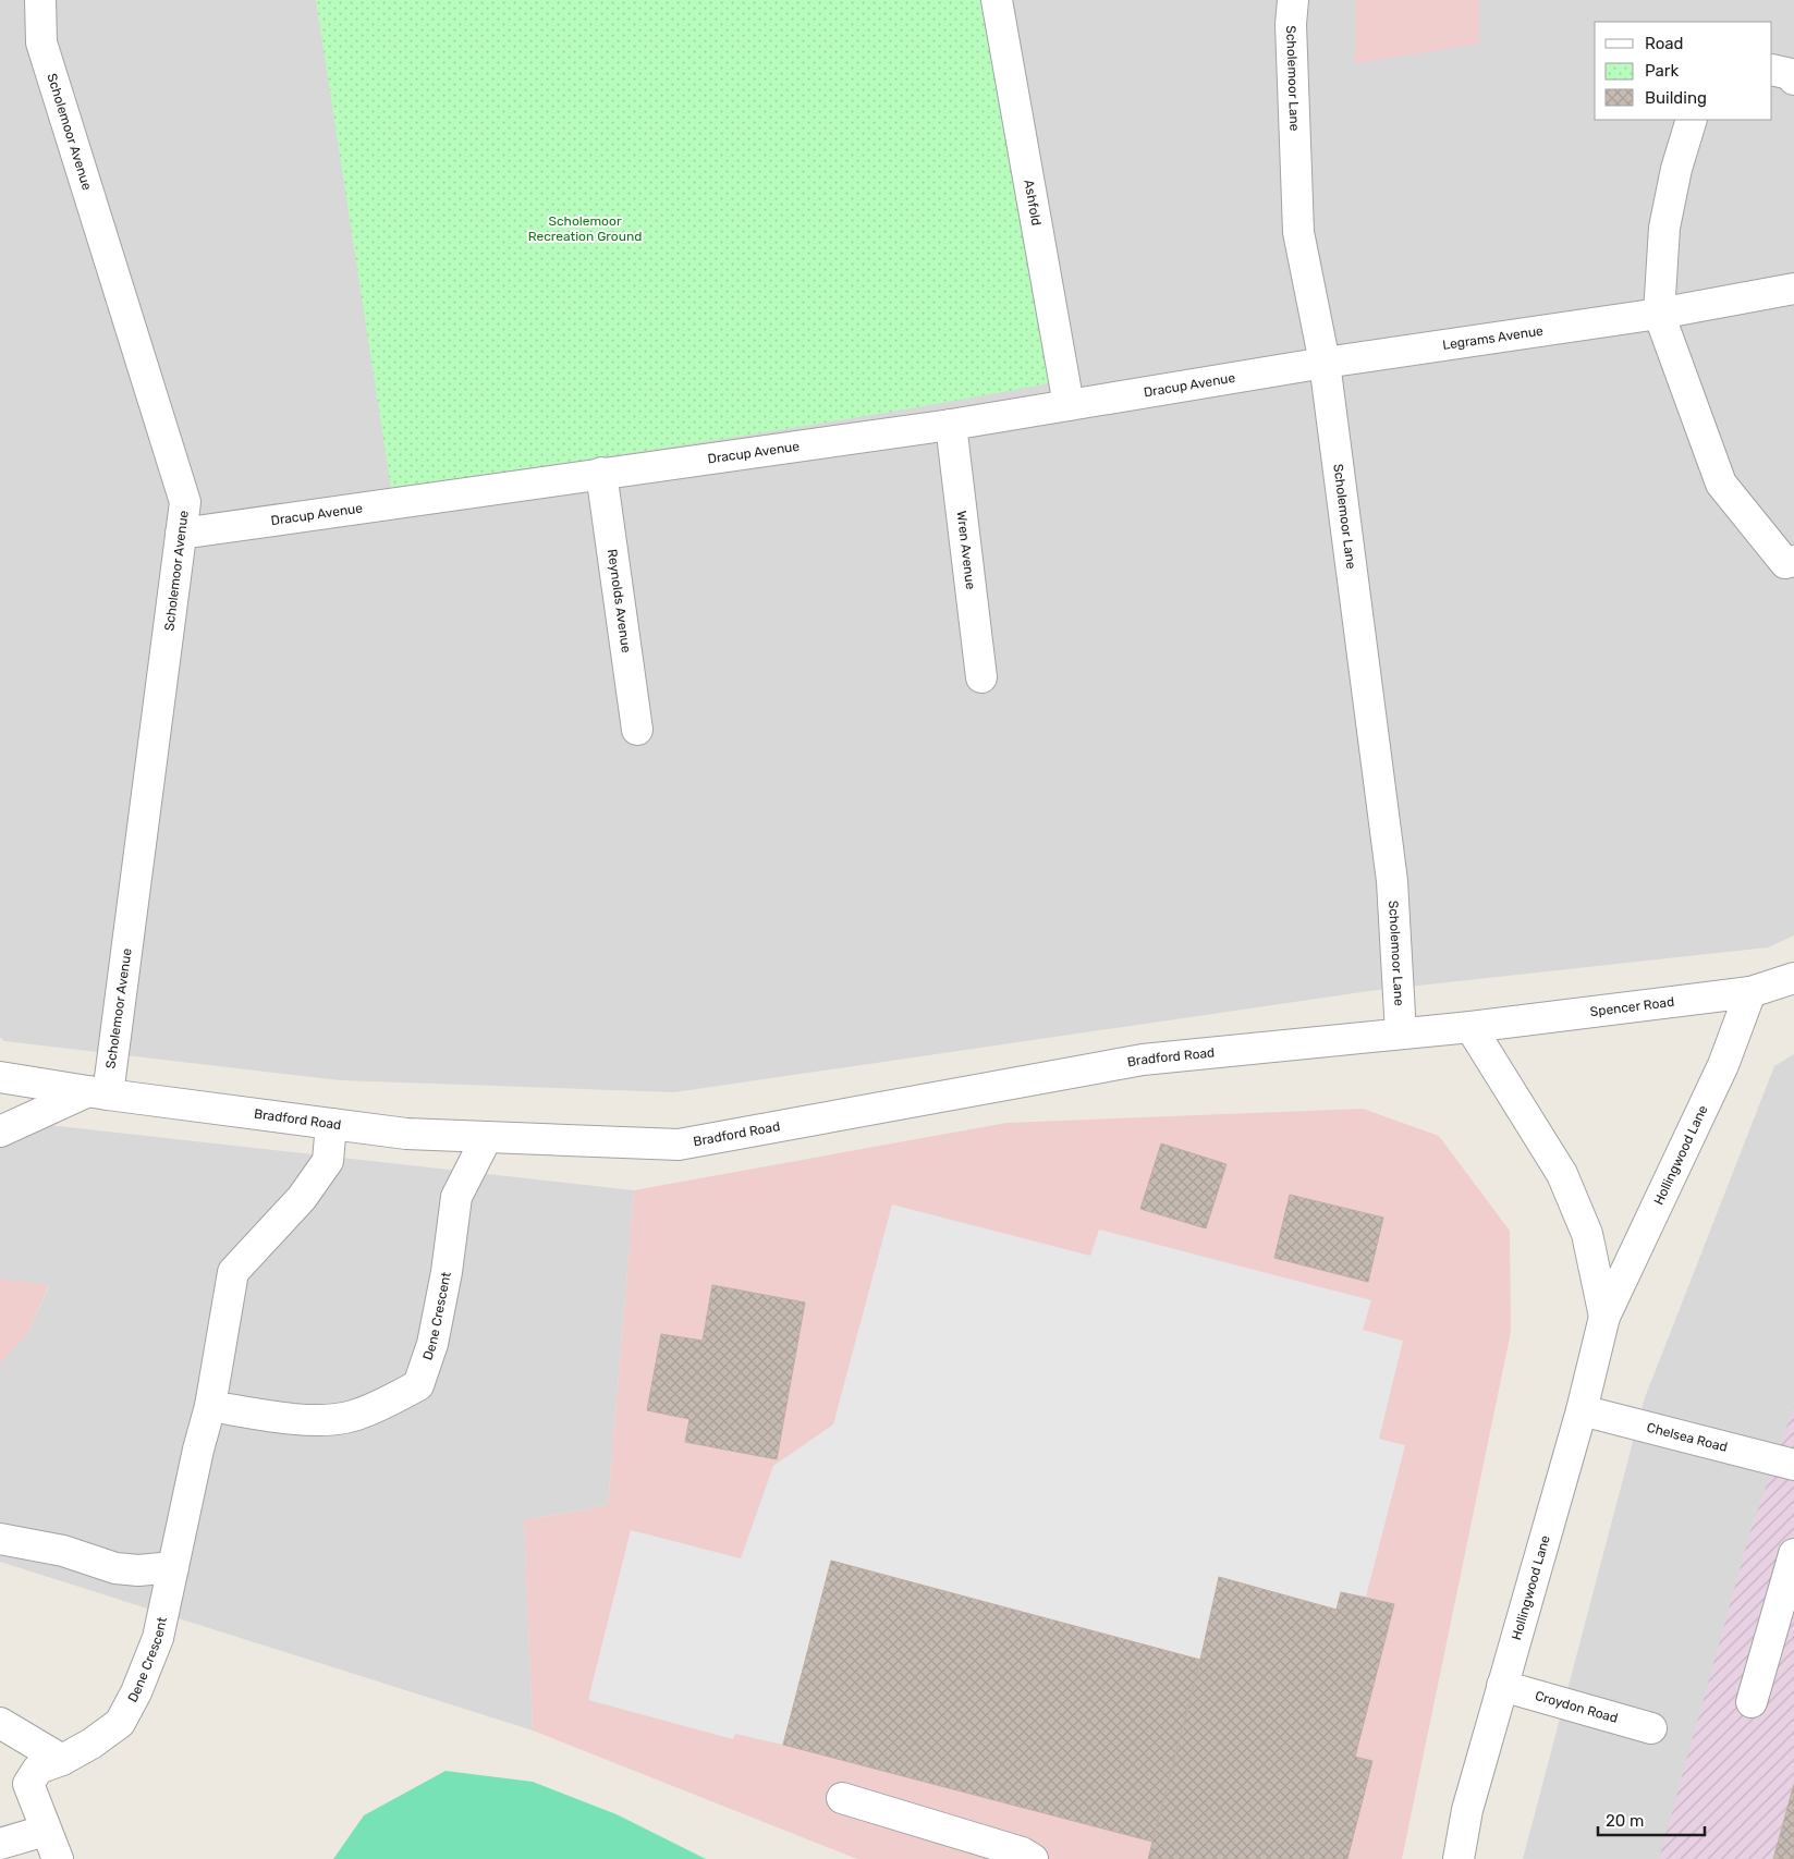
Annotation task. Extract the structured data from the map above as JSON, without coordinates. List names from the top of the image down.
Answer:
{
  "streets": {
    "street": [
      "Scholemoor Lane",
      "Scholemoor Avenue",
      "Ashfold",
      "Legrams Avenue",
      "Dracup Avenue",
      "Wren Avenue",
      "Reynolds Avenue",
      "Spencer Road",
      "Bradford Road",
      "Hollingwood Lane",
      "Dene Crescent",
      "Chelsea Road",
      "Croydon Road"
    ]
  },
  "crossings": [
    ["Scholemoor Lane", "Legrams Avenue"],
    ["Scholemoor Lane", "Dracup Avenue"],
    ["Scholemoor Lane", "Bradford Road"],
    ["Scholemoor Avenue", "Dracup Avenue"],
    ["Scholemoor Avenue", "Bradford Road"],
    ["Ashfold", "Dracup Avenue"],
    ["Legrams Avenue", "Dracup Avenue"],
    ["Dracup Avenue", "Wren Avenue"],
    ["Dracup Avenue", "Reynolds Avenue"],
    ["Spencer Road", "Bradford Road"],
    ["Spencer Road", "Hollingwood Lane"],
    ["Bradford Road", "Hollingwood Lane"],
    ["Bradford Road", "Dene Crescent"],
    ["Hollingwood Lane", "Chelsea Road"],
    ["Hollingwood Lane", "Croydon Road"]
  ],
  "parks": ["Scholemoor Recreation Ground"],
  "legend": ["Road", "Park", "Building"],
  "scale_bar": "20 m"
}
